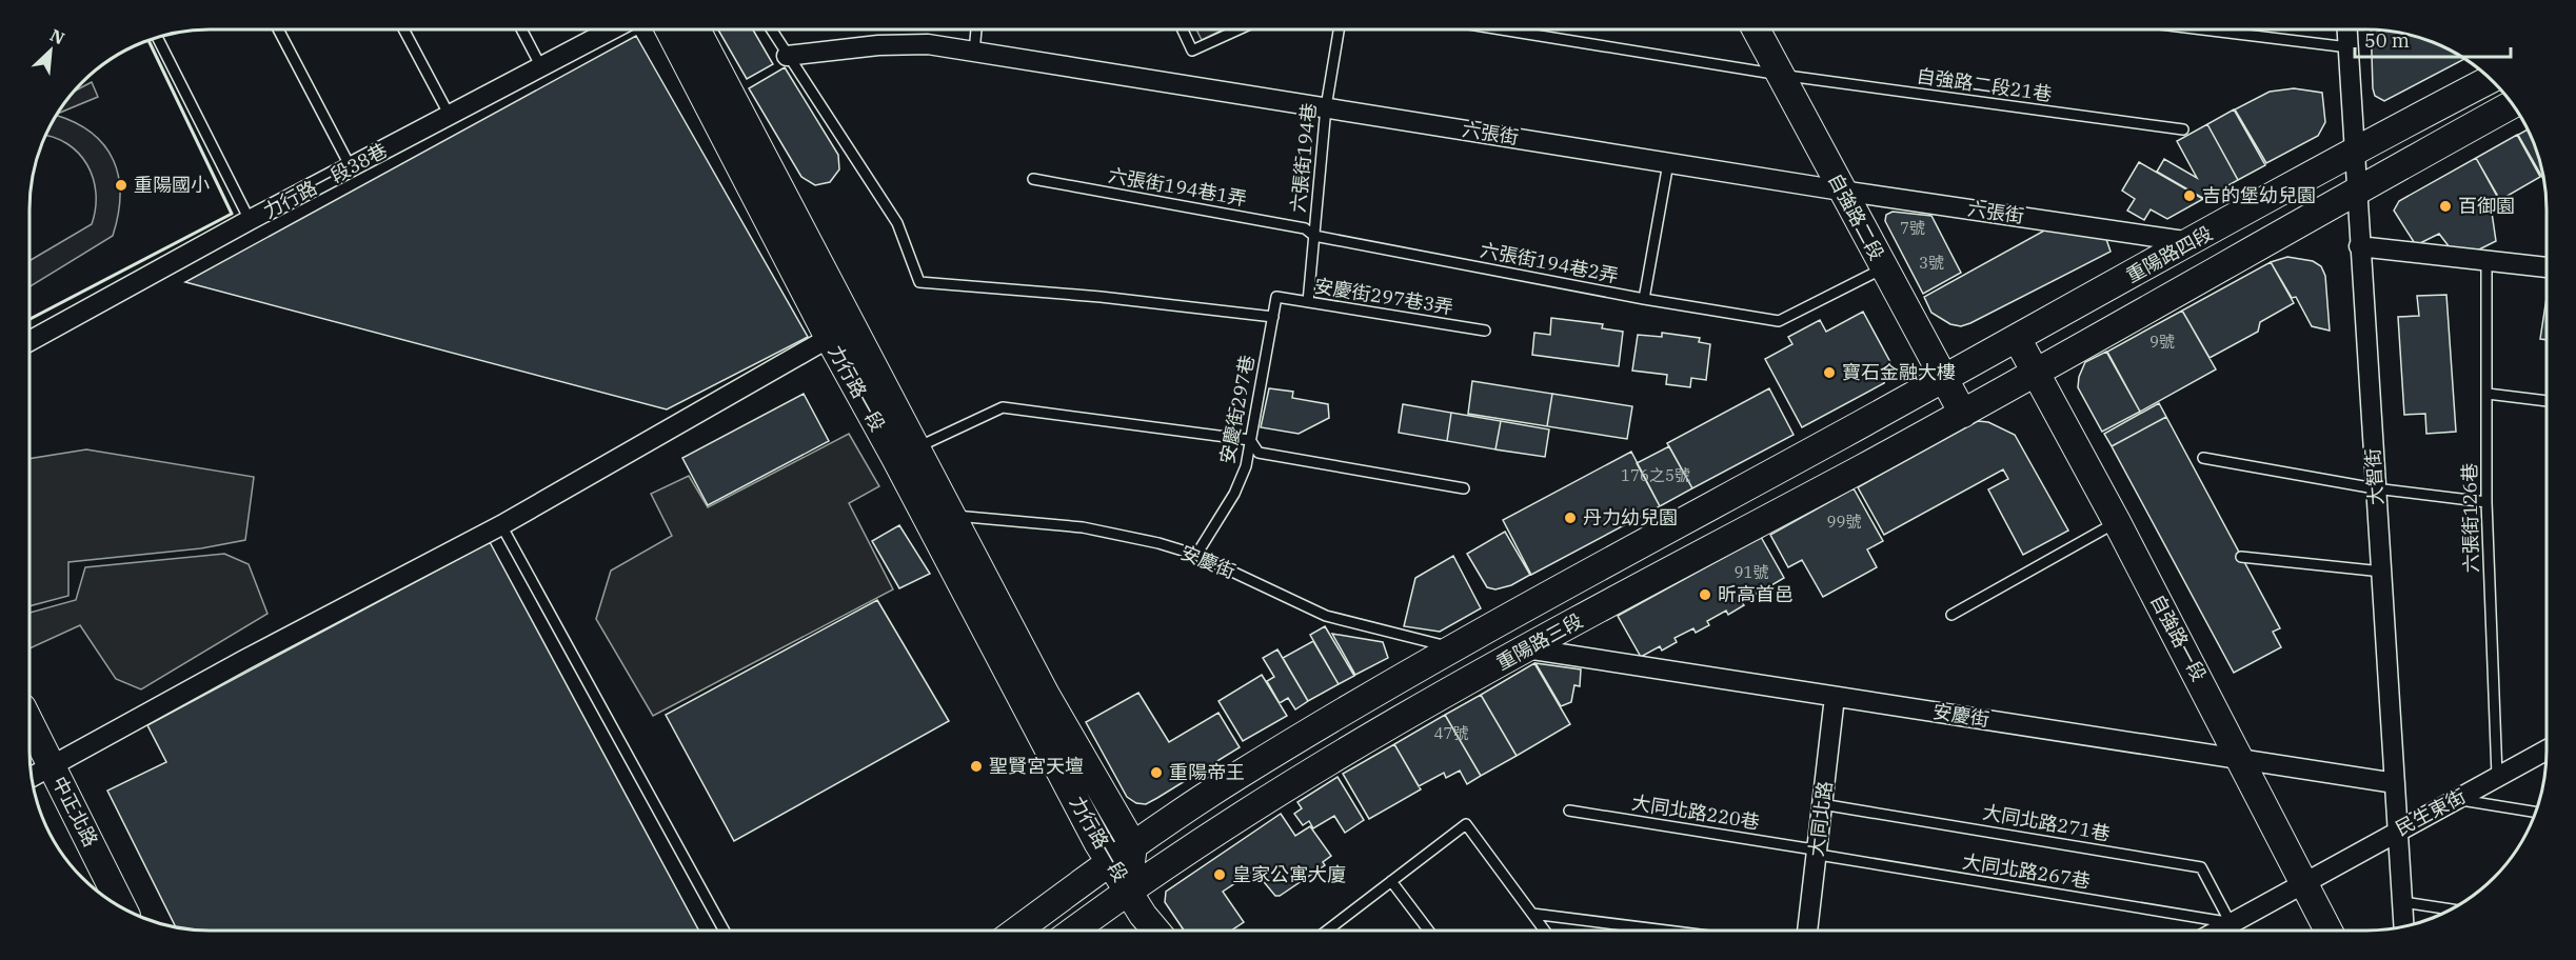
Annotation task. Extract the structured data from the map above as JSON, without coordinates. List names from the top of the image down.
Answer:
{
  "streets": {
    "main road": [
      "自強路二段",
      "重陽路四段",
      "力行路一段",
      "自強路一段",
      "重陽路三段",
      "中正北路"
    ],
    "street": [
      "六張街",
      "力行路一段38巷",
      "大智街",
      "安慶街",
      "民生東街",
      "大同北路"
    ],
    "lane": [
      "自強路二段21巷",
      "六張街194巷",
      "六張街194巷1弄",
      "六張街194巷2弄",
      "安慶街297巷3弄",
      "安慶街297巷",
      "六張街126巷",
      "大同北路220巷",
      "大同北路271巷",
      "大同北路267巷"
    ]
  },
  "crossings": [
    ["自強路二段21巷", "自強路二段"],
    ["六張街", "六張街194巷"],
    ["六張街", "自強路二段"],
    ["六張街", "重陽路四段"],
    ["六張街194巷", "六張街194巷1弄"],
    ["六張街194巷", "六張街194巷2弄"],
    ["六張街194巷", "安慶街297巷3弄"],
    ["六張街194巷1弄", "六張街194巷2弄"],
    ["自強路二段", "重陽路四段"],
    ["自強路二段", "六張街194巷2弄"],
    ["自強路二段", "重陽路三段"],
    ["重陽路四段", "大智街"],
    ["重陽路四段", "自強路一段"],
    ["重陽路四段", "重陽路三段"],
    ["安慶街297巷3弄", "安慶街297巷"],
    ["力行路一段", "安慶街"],
    ["力行路一段", "重陽路三段"],
    ["安慶街297巷", "安慶街"],
    ["大智街", "安慶街"],
    ["大智街", "民生東街"],
    ["六張街126巷", "民生東街"],
    ["安慶街", "自強路一段"],
    ["安慶街", "重陽路三段"],
    ["安慶街", "大同北路"],
    ["自強路一段", "重陽路三段"],
    ["自強路一段", "民生東街"],
    ["大同北路220巷", "大同北路"],
    ["大同北路220巷", "大同北路267巷"],
    ["民生東街", "大同北路271巷"],
    ["民生東街", "大同北路267巷"],
    ["大同北路", "大同北路271巷"],
    ["大同北路", "大同北路267巷"],
    ["大同北路271巷", "大同北路267巷"]
  ],
  "places": [
    "重陽國小",
    "吉的堡幼兒園",
    "百御園",
    "寶石金融大樓",
    "丹力幼兒園",
    "昕高首邑",
    "聖賢宮天壇",
    "重陽帝王",
    "皇家公寓大廈"
  ],
  "house_numbers": [
    "7號",
    "3號",
    "9號",
    "176之5號",
    "99號",
    "91號",
    "47號"
  ],
  "scale_bar": "50 m",
  "north": "top right"
}
